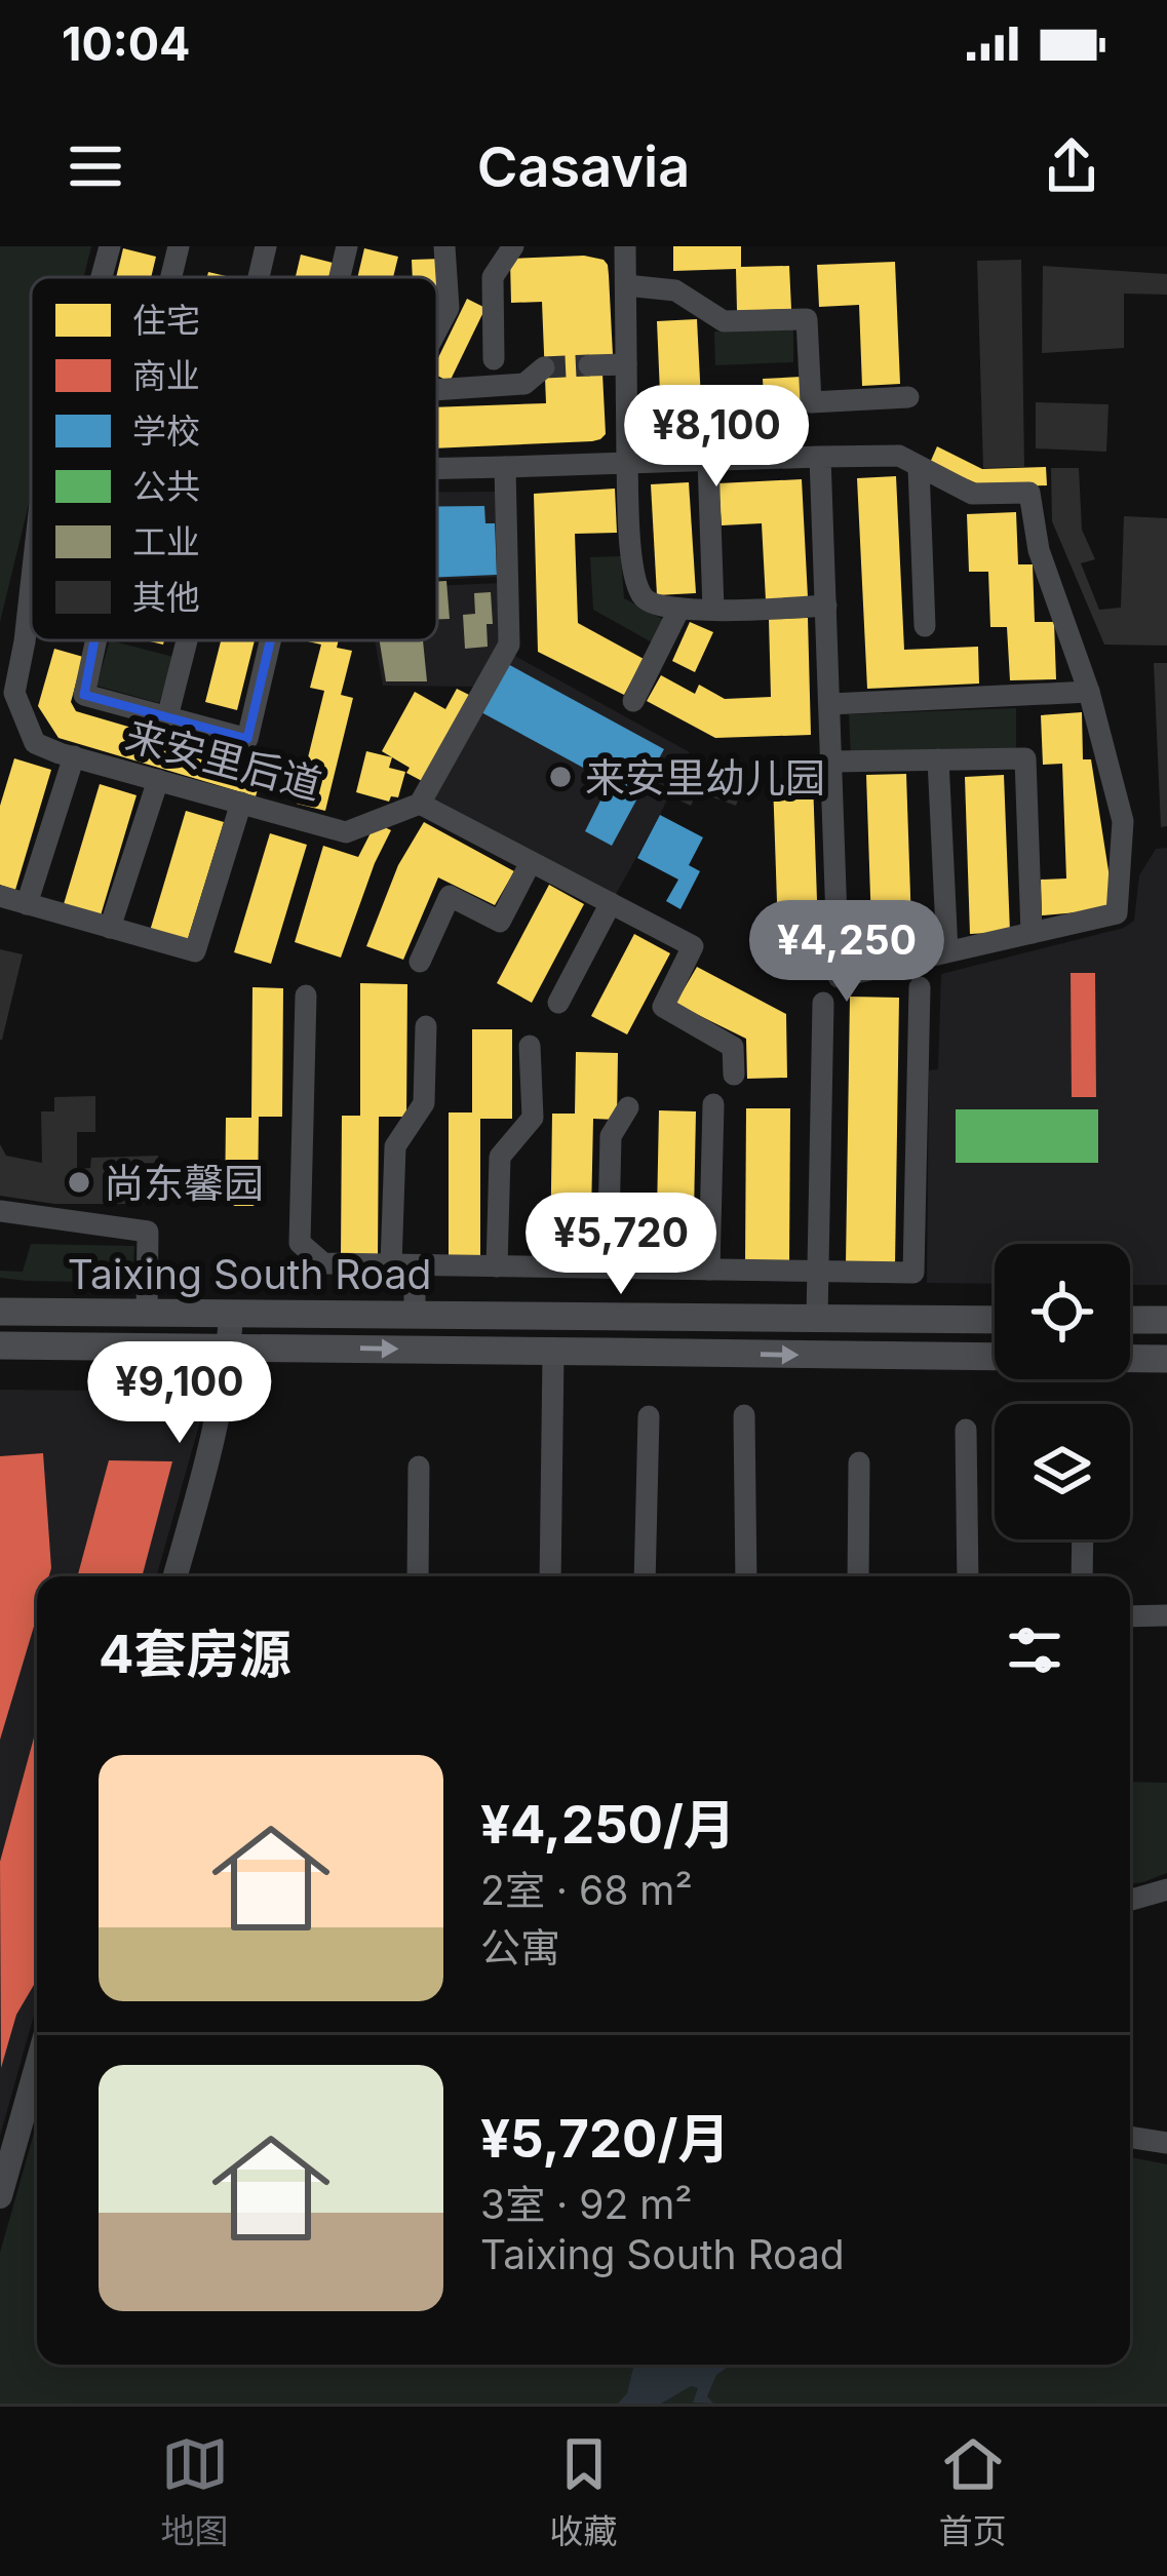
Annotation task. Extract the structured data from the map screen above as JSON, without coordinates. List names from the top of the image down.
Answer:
{
  "streets": {
    "main road": ["Taixing South Road"],
    "street": ["来安里后道"]
  },
  "places": ["来安里幼儿园", "尚东馨园"],
  "legend": [
    "住宅",
    "商业",
    "学校",
    "公共",
    "工业",
    "其他"
  ],
  "page": {
    "status": "10:04",
    "header": "Casavia",
    "price": [
      "¥8,100",
      "¥4,250",
      "¥5,720",
      "¥9,100"
    ],
    "heading": "4套房源",
    "list": [
      {
        "name": "¥4,250/月",
        "note": "2室 · 68 m² · 公寓"
      },
      {
        "name": "¥5,720/月",
        "note": "3室 · 92 m² · Taixing South Road"
      }
    ],
    "tabs": ["地图", "收藏", "首页"]
  }
}
